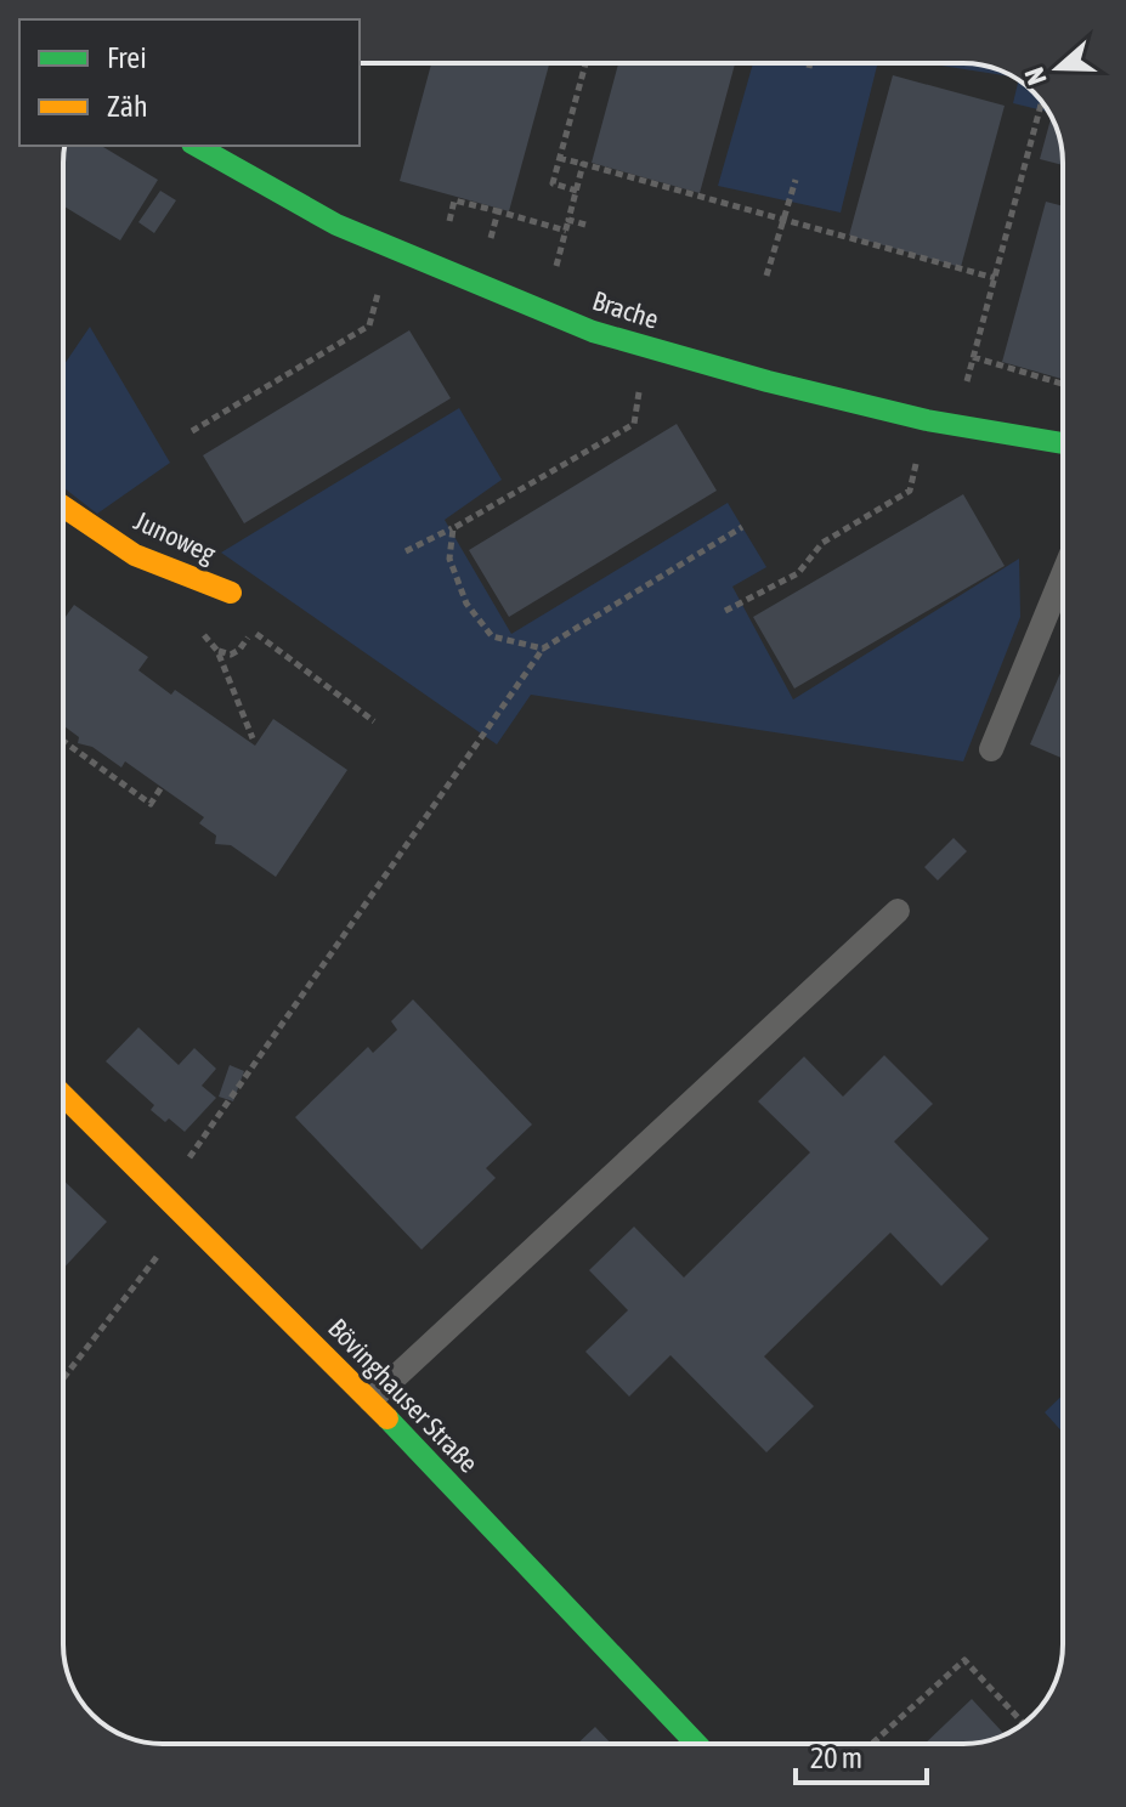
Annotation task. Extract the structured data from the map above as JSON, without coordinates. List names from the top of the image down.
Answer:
{
  "streets": {
    "street": ["Brache", "Junoweg", "Bövinghauser Straße"]
  },
  "legend": ["Frei", "Zäh"],
  "scale_bar": "20 m",
  "north": "left"
}
